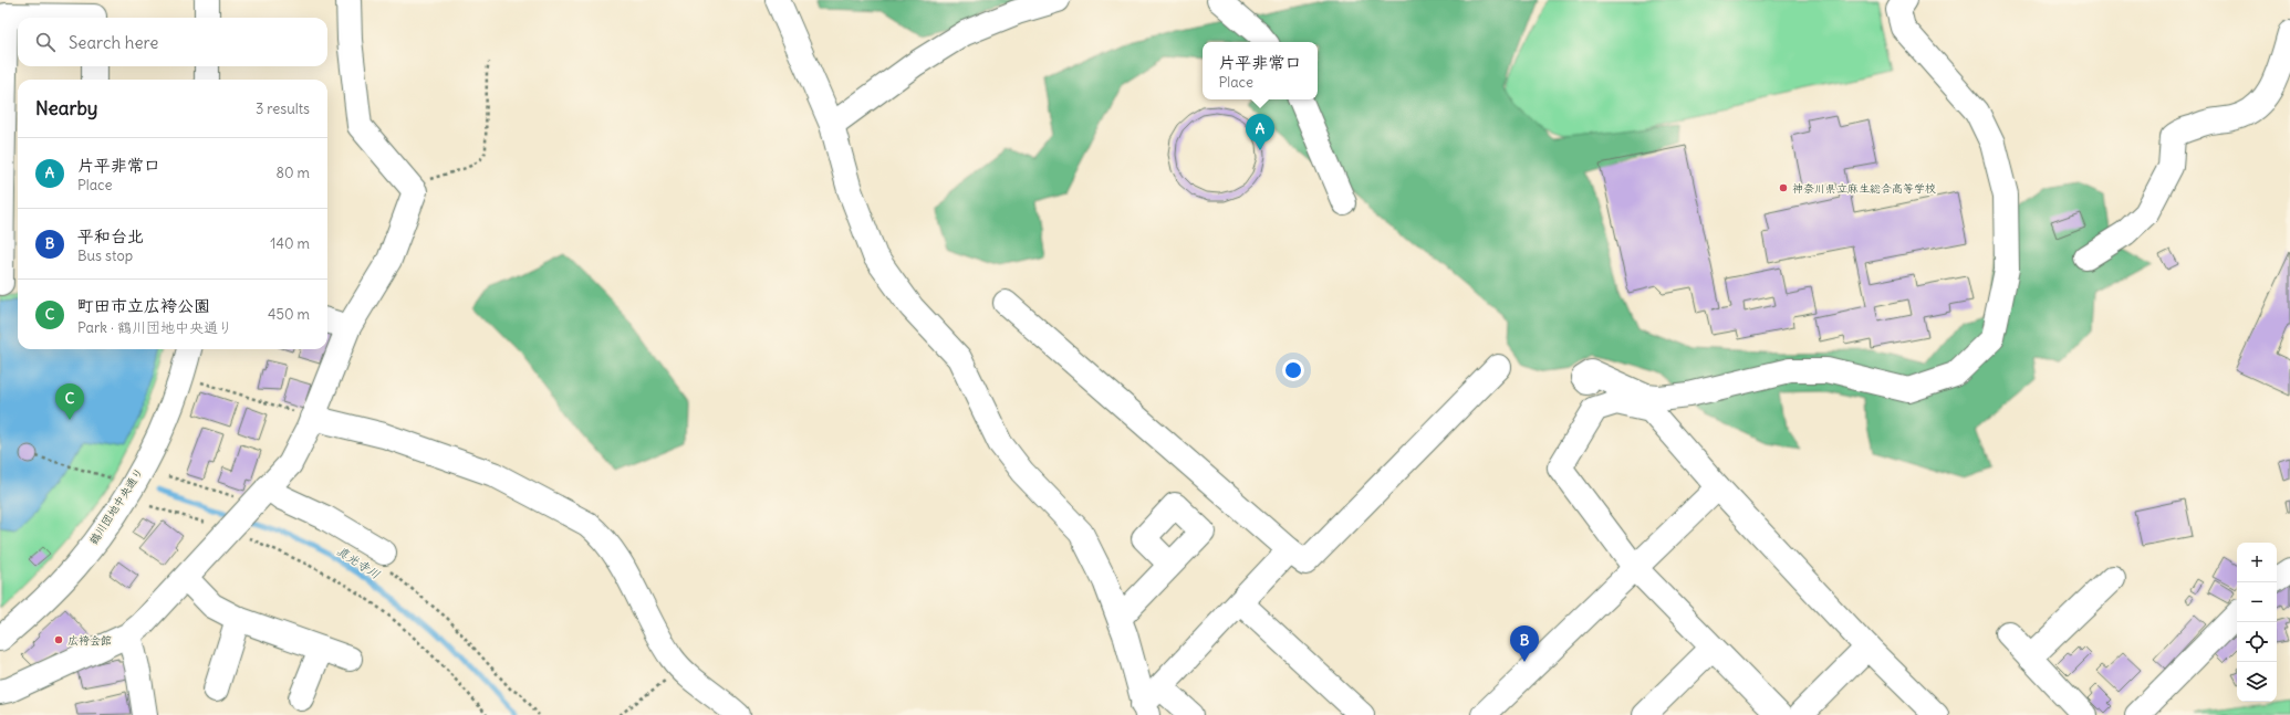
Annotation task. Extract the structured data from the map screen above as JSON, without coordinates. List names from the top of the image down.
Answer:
{
  "streets": {
    "street": ["鶴川団地中央通り"]
  },
  "water": ["真光寺川"],
  "places": ["神奈川県立麻生総合高等学校", "広袴会館"],
  "page": {
    "search": "Search here",
    "popup": ["片平非常口", "Place"],
    "heading": ["Nearby", "3 results"],
    "pins": ["A", "C", "B"],
    "list": [
      {
        "mark": "A",
        "name": "片平非常口",
        "note": "Place",
        "value": "80 m"
      },
      {
        "mark": "B",
        "name": "平和台北",
        "note": "Bus stop",
        "value": "140 m"
      },
      {
        "mark": "C",
        "name": "町田市立広袴公園",
        "note": "Park · 鶴川団地中央通り",
        "value": "450 m"
      }
    ],
    "map_buttons": ["+", "−"]
  }
}
